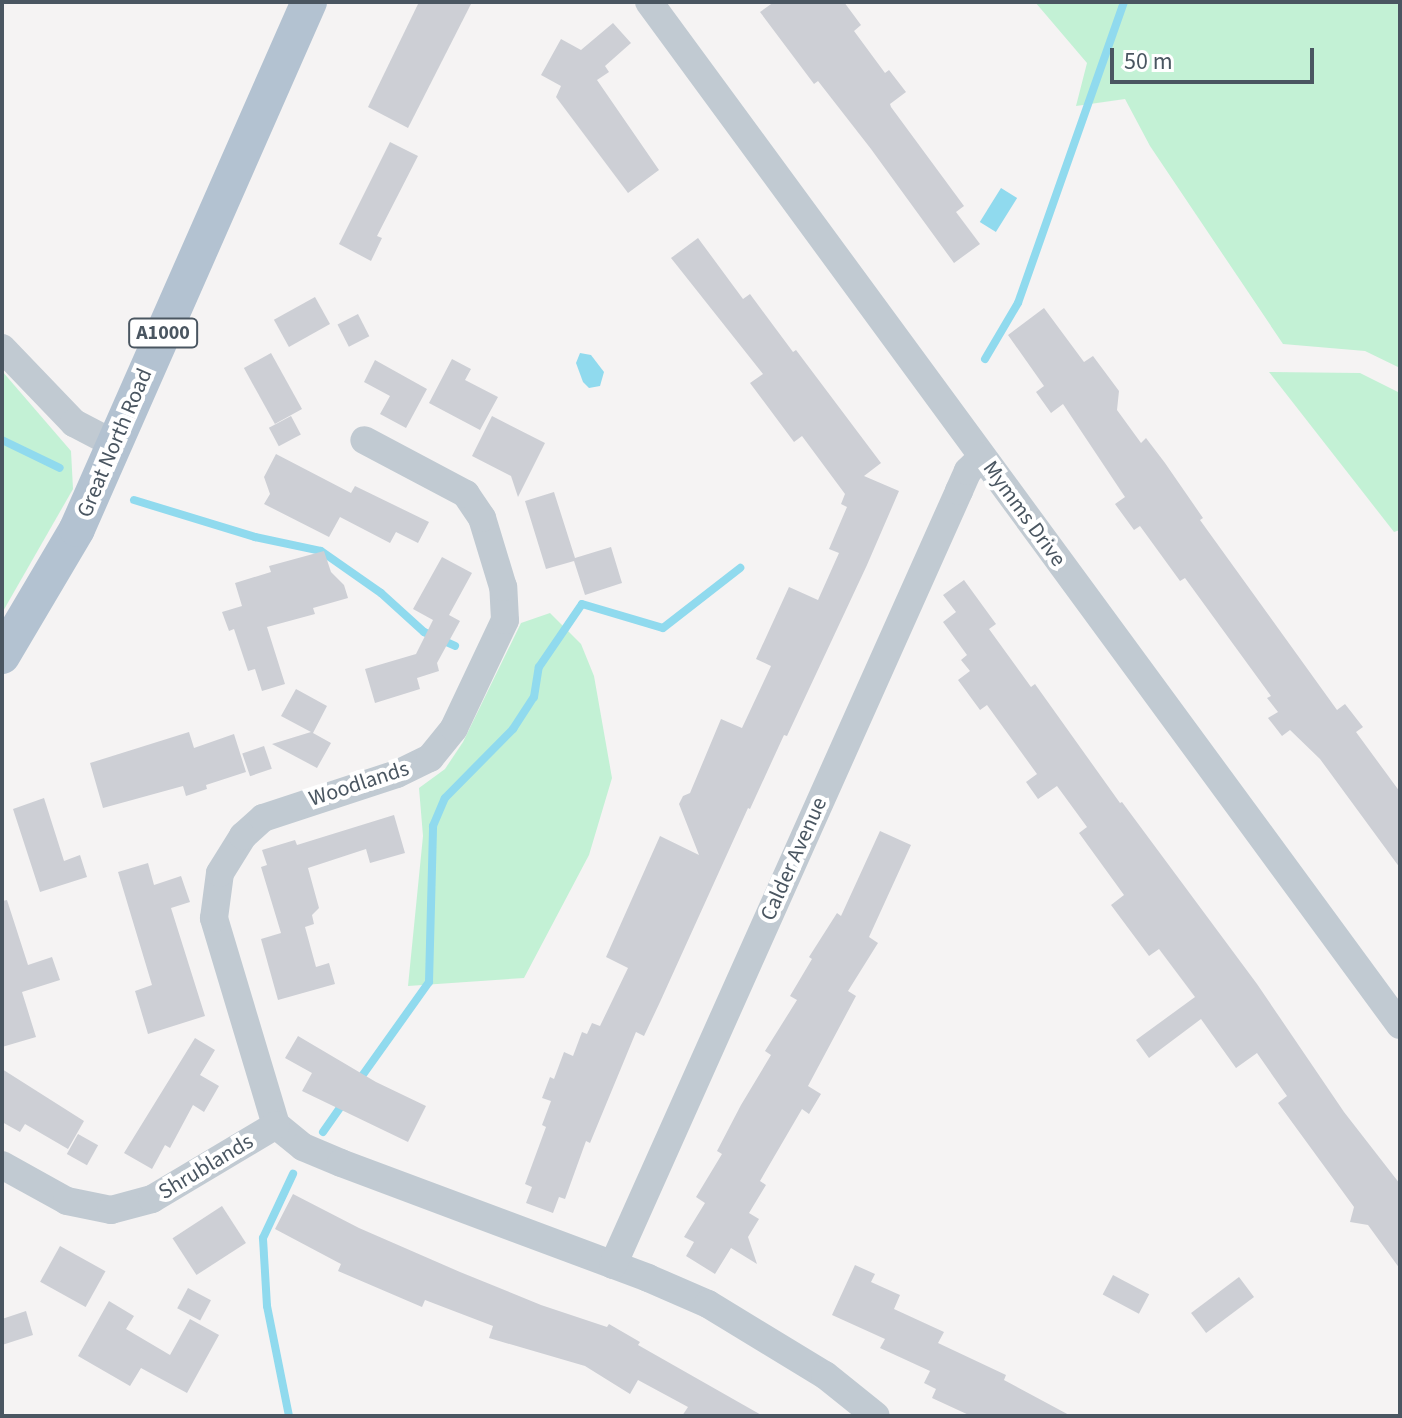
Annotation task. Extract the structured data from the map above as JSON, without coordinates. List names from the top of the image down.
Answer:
{
  "streets": {
    "main road": ["A1000", "Great North Road"],
    "street": [
      "Mymms Drive",
      "Woodlands",
      "Calder Avenue",
      "Shrublands"
    ]
  },
  "crossings": [
    ["Mymms Drive", "Calder Avenue"],
    ["Woodlands", "Shrublands"]
  ],
  "scale_bar": "50 m"
}
